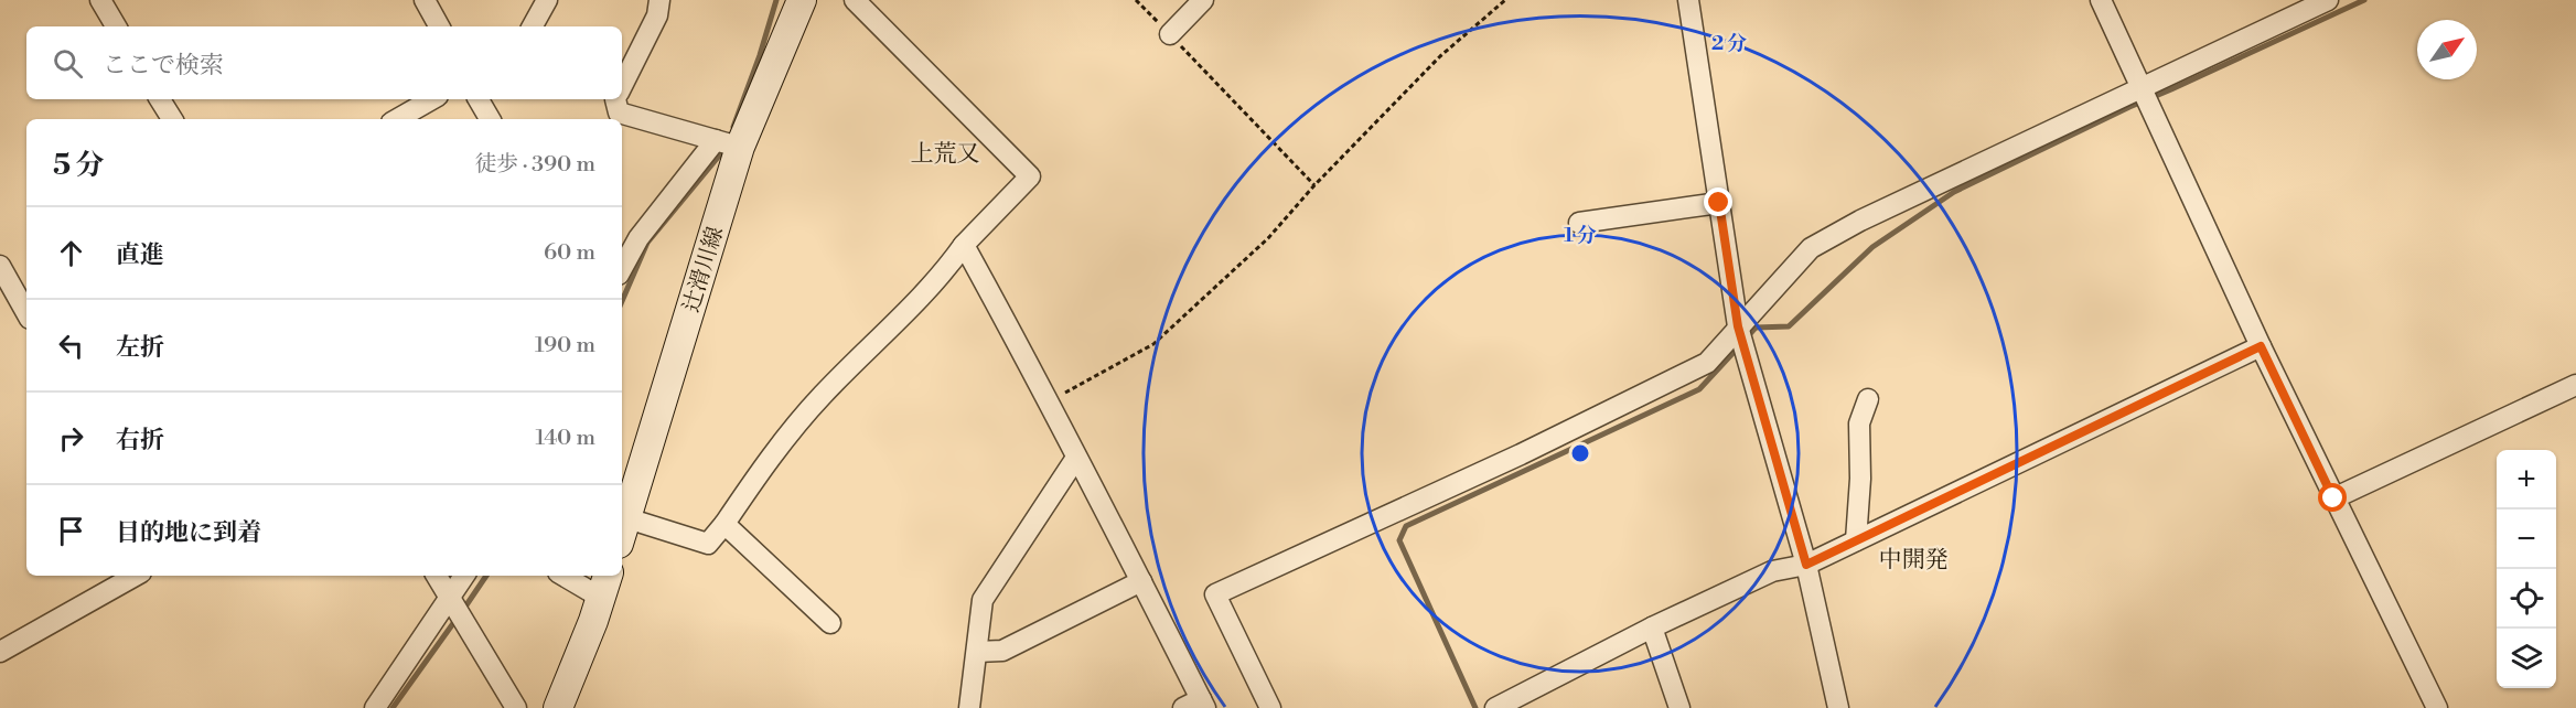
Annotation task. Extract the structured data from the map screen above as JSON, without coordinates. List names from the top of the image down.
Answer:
{
  "streets": {
    "main road": ["辻滑川線"]
  },
  "districts": ["上荒又", "中開発"],
  "north": "top right",
  "page": {
    "search": "ここで検索",
    "heading": ["5 分", "徒歩 · 390 m"],
    "list": [
      ["直進", "60 m"],
      ["左折", "190 m"],
      ["右折", "140 m"],
      "目的地に到着"
    ],
    "map_buttons": ["+", "−"]
  },
  "rings": ["2 分", "1 分"]
}
